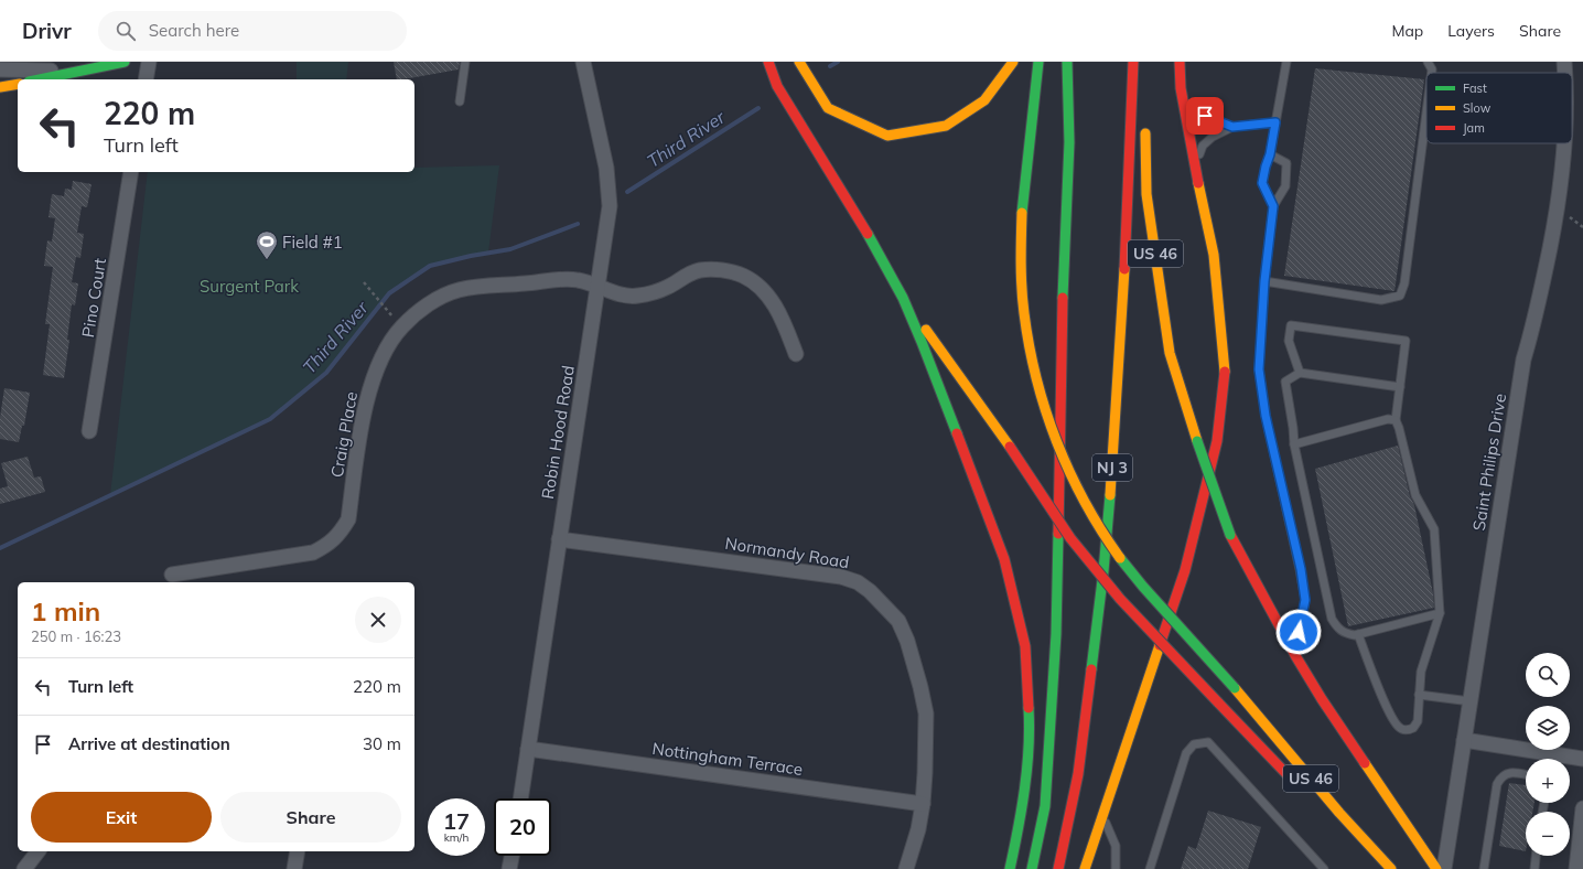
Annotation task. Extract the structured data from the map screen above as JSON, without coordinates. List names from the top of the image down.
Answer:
{
  "streets": {
    "main road": ["US 46", "NJ 3"],
    "street": [
      "Pino Court",
      "Robin Hood Road",
      "Craig Place",
      "Saint Philips Drive",
      "Normandy Road",
      "Nottingham Terrace"
    ]
  },
  "crossings": [
    ["Robin Hood Road", "Craig Place"],
    ["Robin Hood Road", "Normandy Road"],
    ["Robin Hood Road", "Nottingham Terrace"],
    ["Normandy Road", "Nottingham Terrace"]
  ],
  "water": ["Third River"],
  "parks": ["Surgent Park"],
  "places": {
    "sports": ["Field #1"]
  },
  "legend": ["Fast", "Slow", "Jam"],
  "page": {
    "header": "Drivr",
    "search": "Search here",
    "nav": ["Map", "Layers", "Share"],
    "turn": ["220 m", "Turn left"],
    "heading": ["1 min", "250 m · 16:23"],
    "map_buttons": ["+", "−"],
    "list": [
      {
        "name": "Turn left",
        "value": "220 m"
      },
      {
        "name": "Arrive at destination",
        "value": "30 m"
      }
    ],
    "buttons": ["Exit", "Share"],
    "speed": "17 km/h",
    "limit": "20"
  }
}
